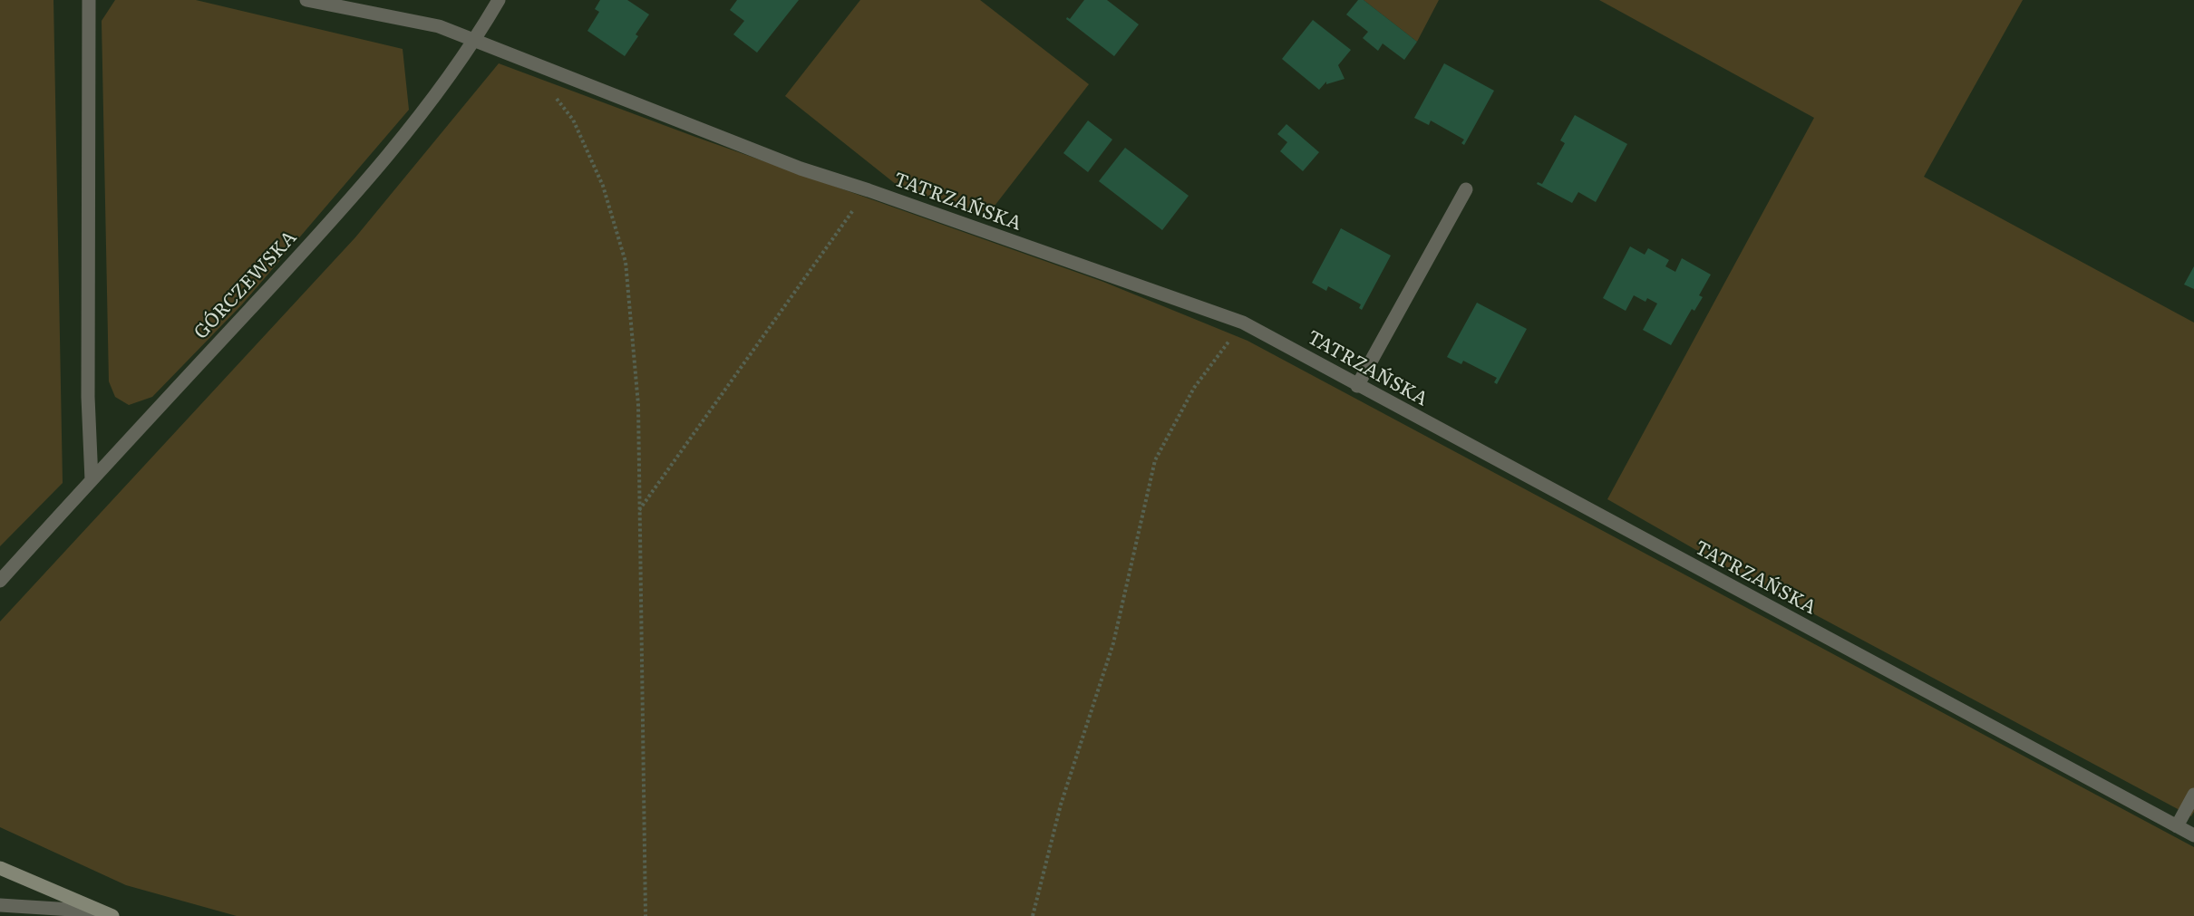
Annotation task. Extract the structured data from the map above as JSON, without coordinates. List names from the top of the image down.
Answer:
{
  "streets": {
    "street": ["TATRZAŃSKA", "GÓRCZEWSKA"]
  },
  "crossings": [
    ["TATRZAŃSKA", "GÓRCZEWSKA"]
  ]
}
